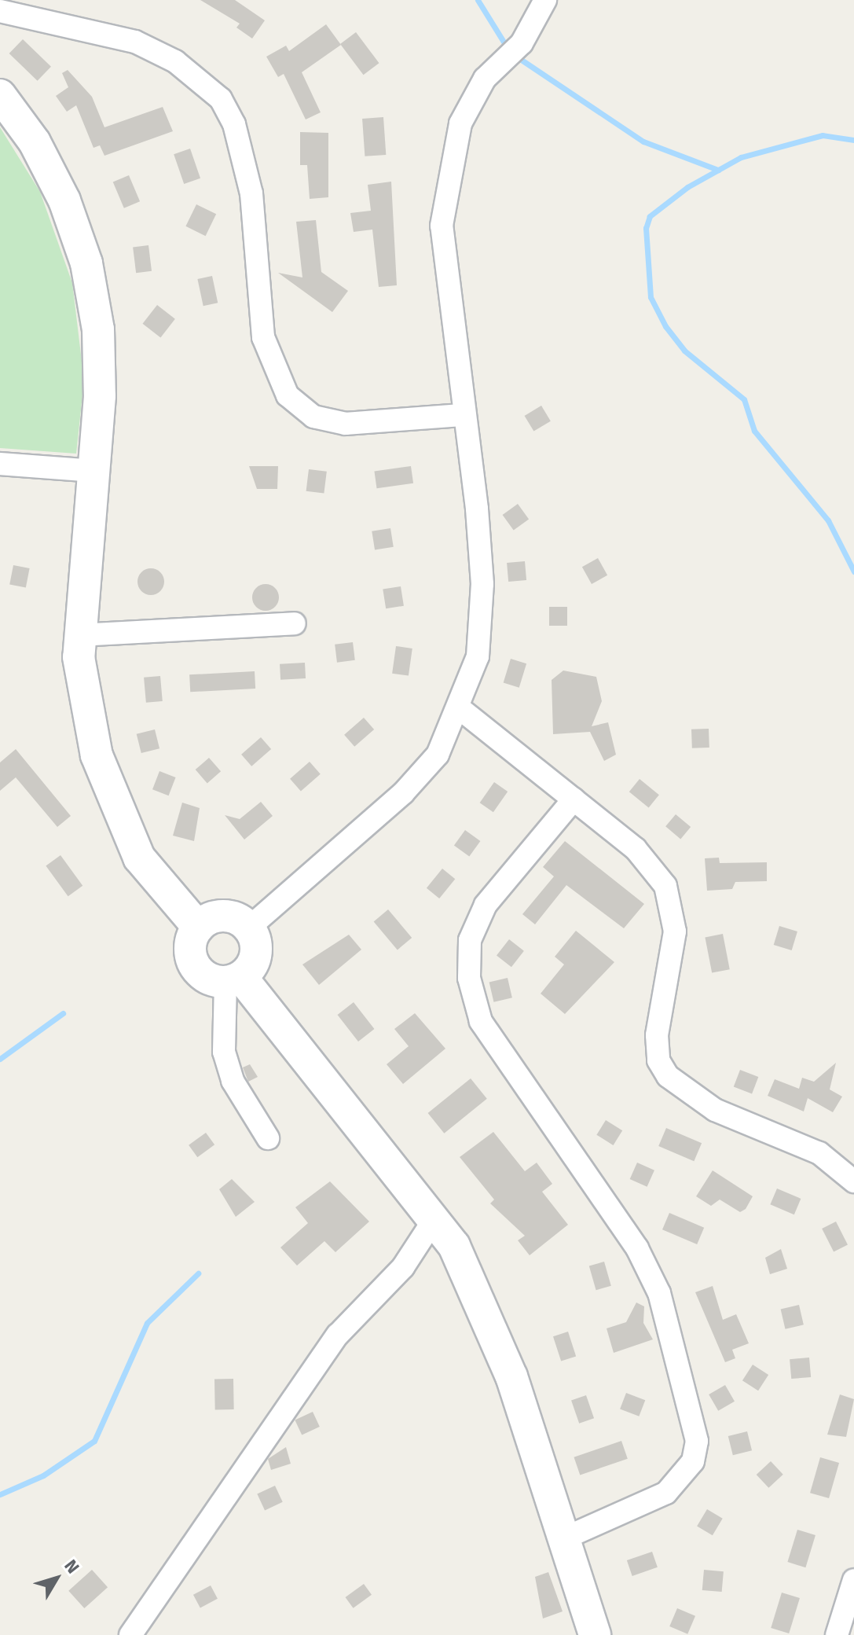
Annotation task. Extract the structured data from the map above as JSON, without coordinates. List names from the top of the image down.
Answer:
{
  "north": "top right"
}
